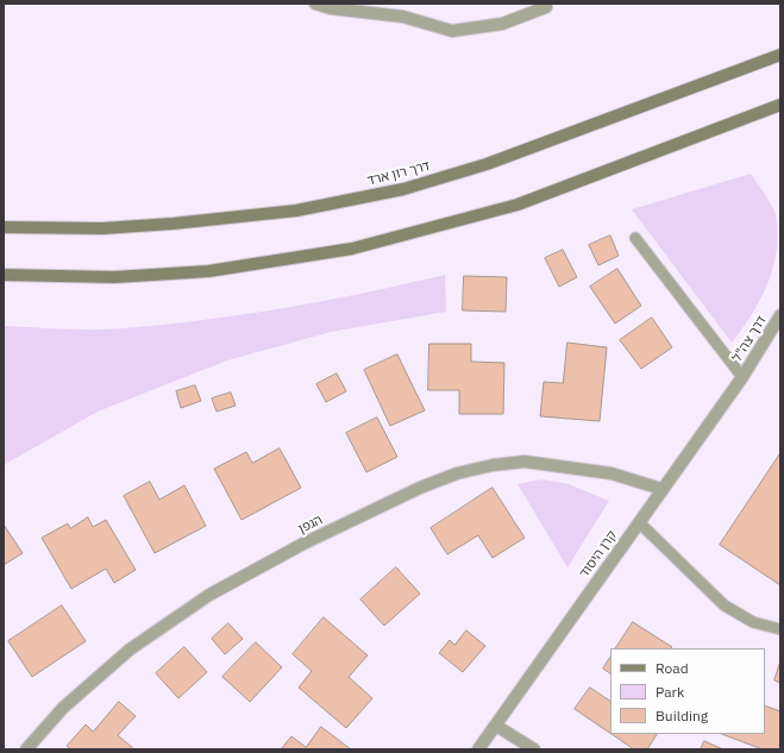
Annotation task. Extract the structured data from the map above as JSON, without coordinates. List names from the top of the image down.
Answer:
{
  "streets": {
    "main road": ["דרך רון ארד"],
    "street": ["דרך צה\"ל", "הגפן", "קרן היסוד"]
  },
  "crossings": [
    ["דרך צה\"ל", "קרן היסוד"],
    ["הגפן", "קרן היסוד"]
  ],
  "legend": ["Road", "Park", "Building"]
}
